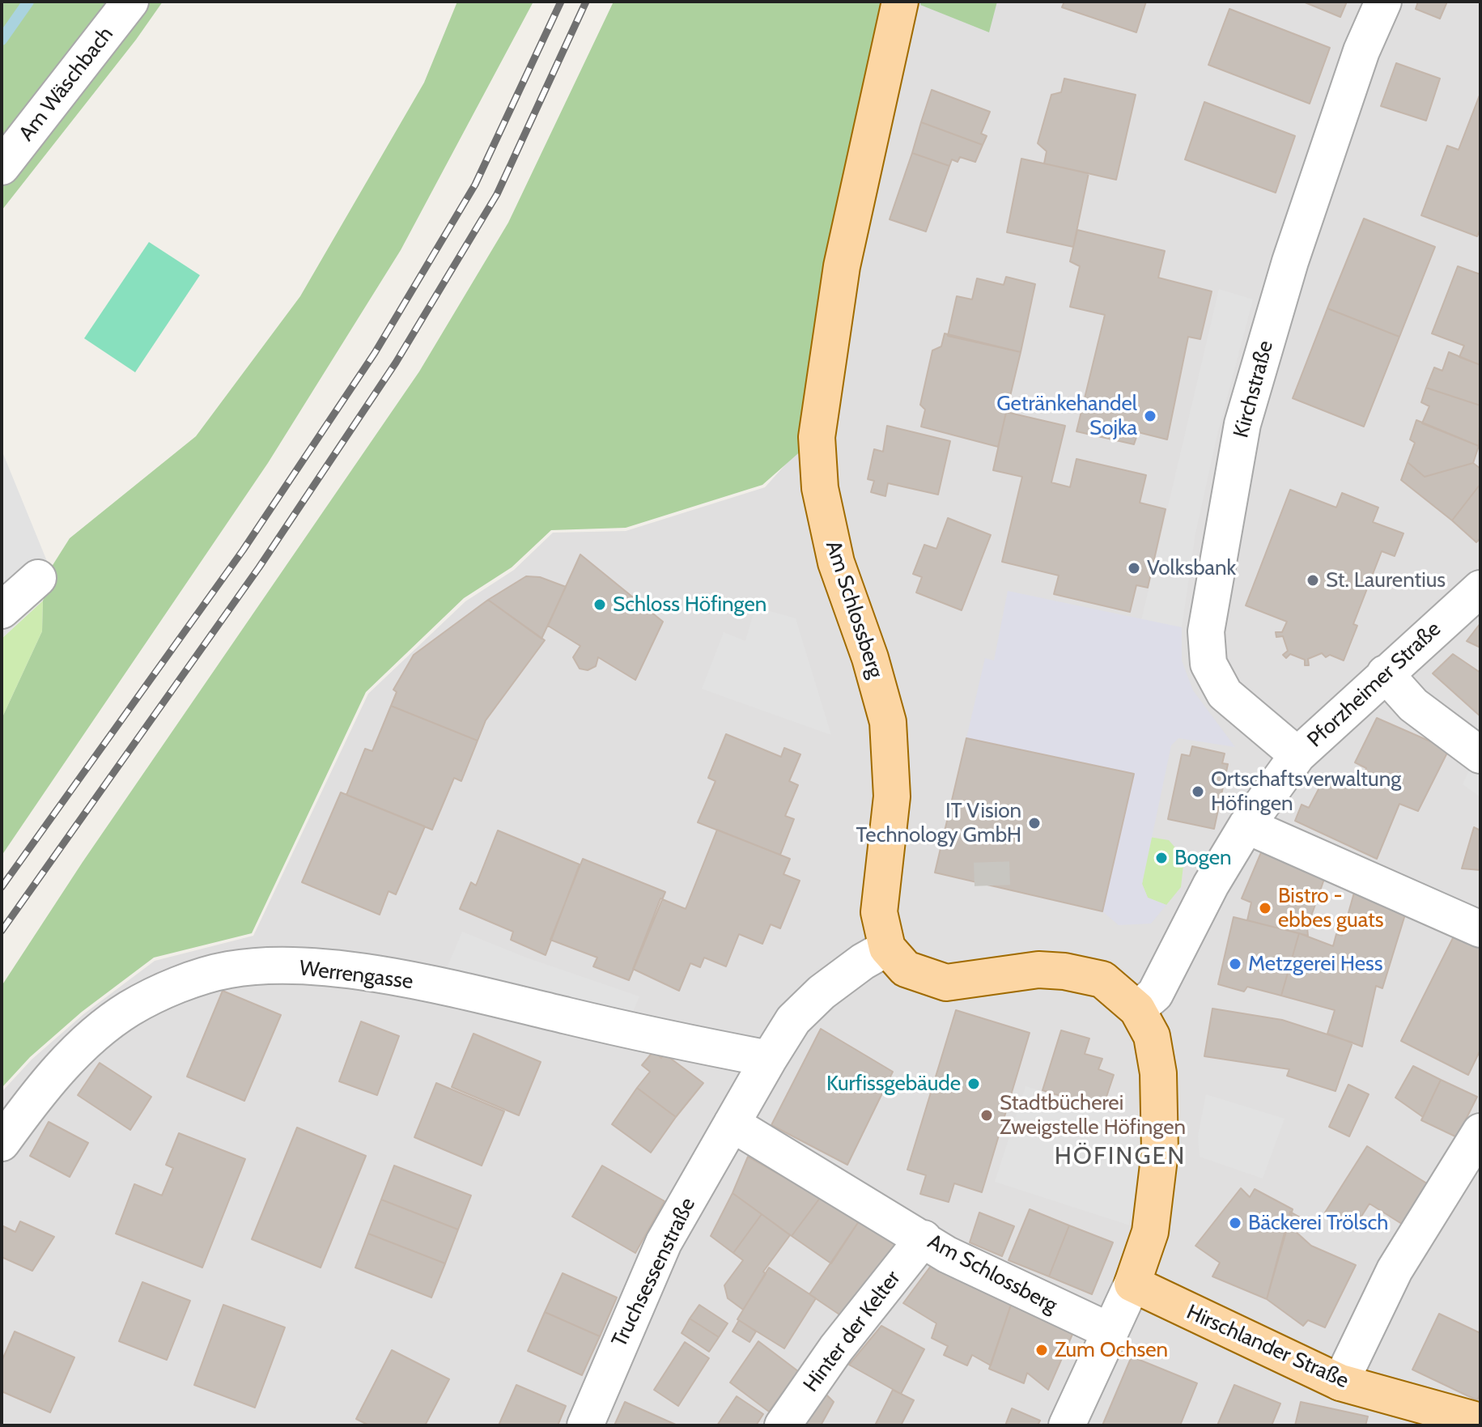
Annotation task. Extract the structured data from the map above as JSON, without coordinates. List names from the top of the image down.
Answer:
{
  "streets": {
    "main road": ["Am Schlossberg", "Hirschlander Straße"],
    "street": [
      "Am Wäschbach",
      "Kirchstraße",
      "Pforzheimer Straße",
      "Werrengasse",
      "Truchsessenstraße",
      "Hinter der Kelter"
    ]
  },
  "crossings": [
    ["Kirchstraße", "Pforzheimer Straße"],
    ["Am Schlossberg", "Truchsessenstraße"],
    ["Am Schlossberg", "Hinter der Kelter"],
    ["Werrengasse", "Truchsessenstraße"]
  ],
  "districts": ["HÖFINGEN"],
  "places": [
    "Getränkehandel Sojka",
    "Volksbank",
    "St. Laurentius",
    "Schloss Höfingen",
    "Ortschaftsverwaltung Höfingen",
    "IT Vision Technology GmbH",
    "Bogen",
    "Bistro - ebbes guats",
    "Metzgerei Hess",
    "Kurfissgebäude",
    "Stadtbücherei Zweigstelle Höfingen",
    "Bäckerei Trölsch",
    "Zum Ochsen"
  ]
}
